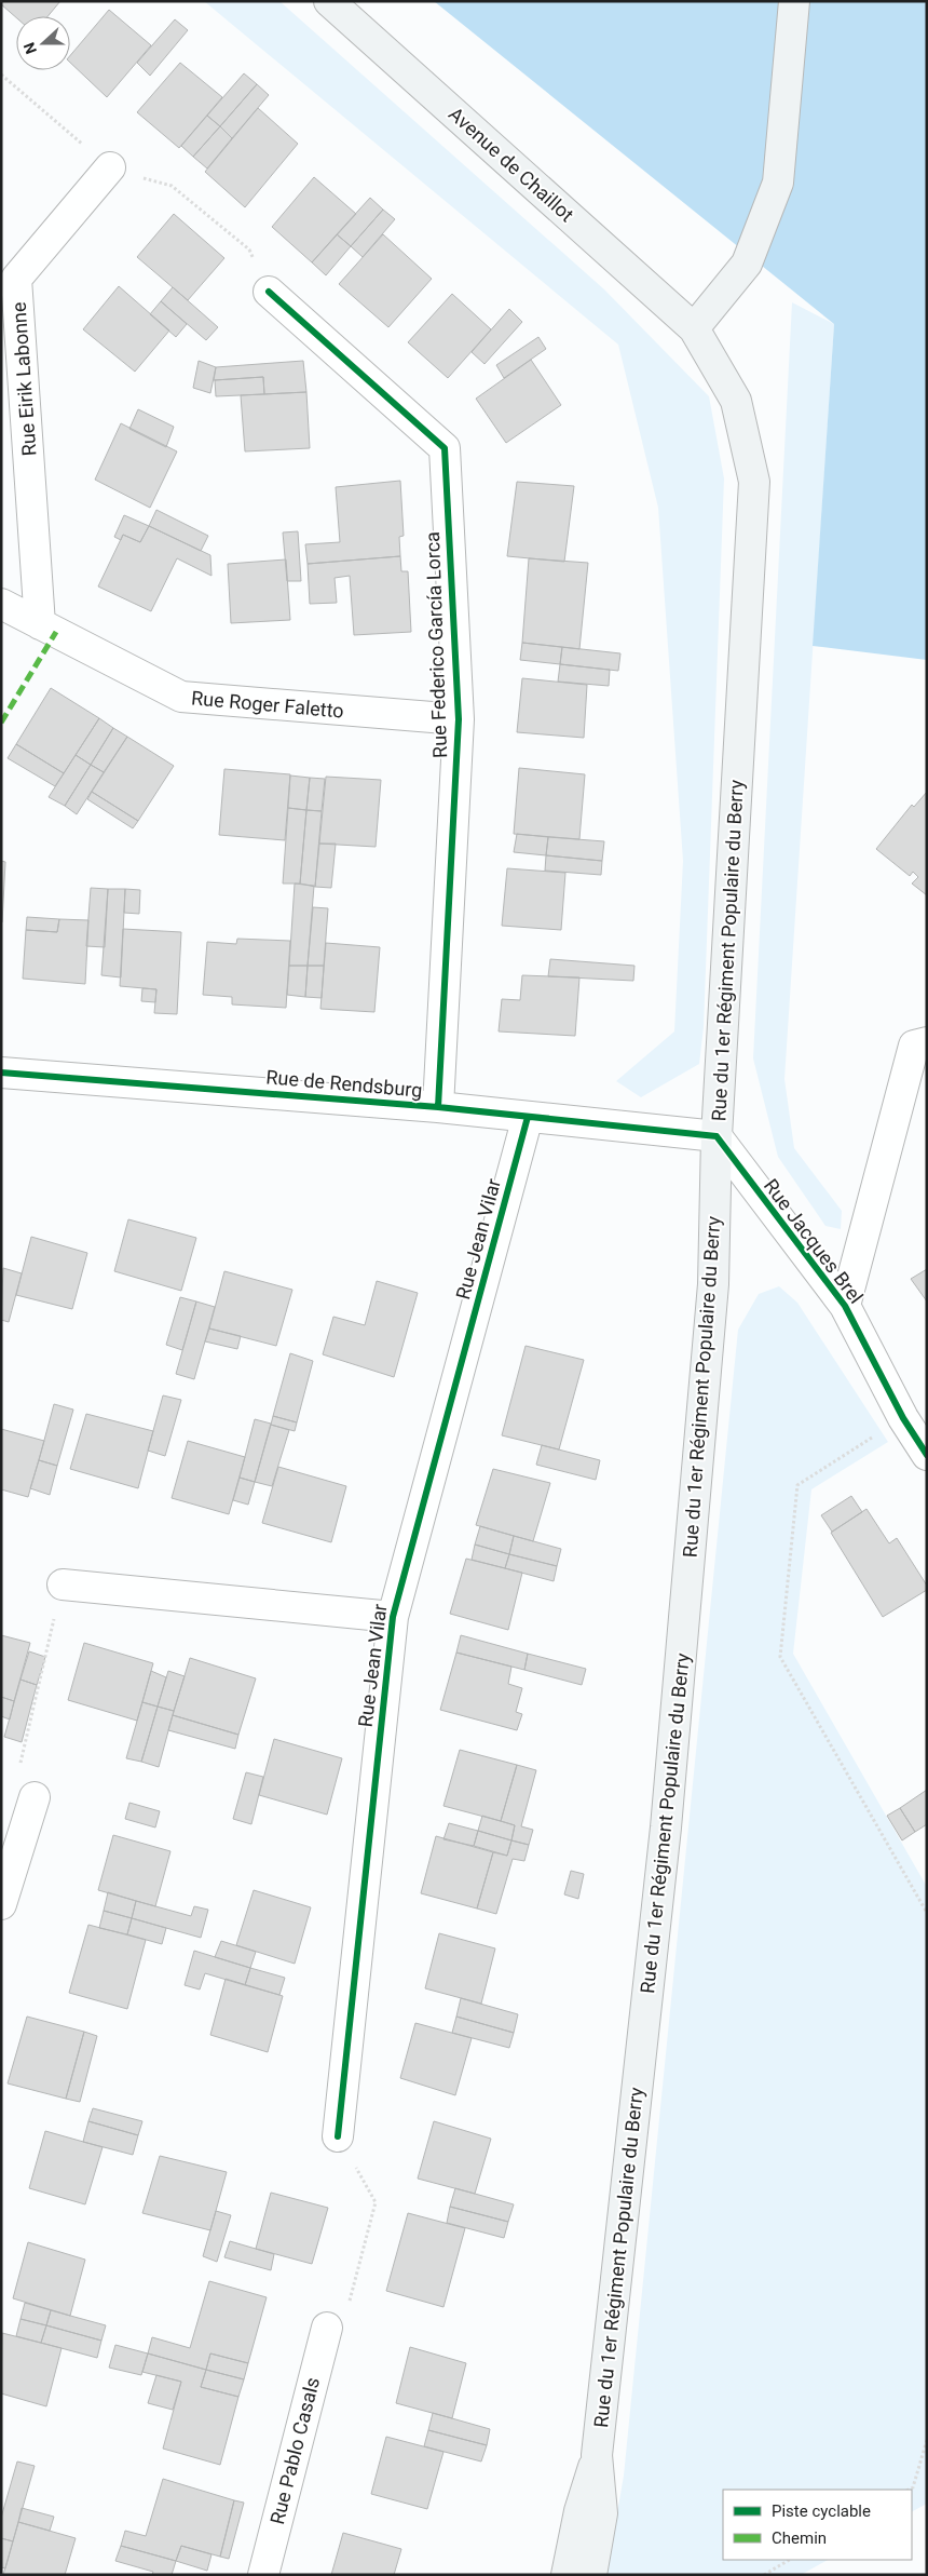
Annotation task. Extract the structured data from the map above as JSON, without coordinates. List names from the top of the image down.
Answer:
{
  "streets": {
    "main road": ["Avenue de Chaillot", "Rue du 1er Régiment Populaire du Berry"],
    "street": [
      "Rue Eirik Labonne",
      "Rue Federico García Lorca",
      "Rue Roger Faletto",
      "Rue de Rendsburg",
      "Rue Jean Vilar",
      "Rue Jacques Brel",
      "Rue Pablo Casals"
    ]
  },
  "crossings": [
    ["Avenue de Chaillot", "Rue du 1er Régiment Populaire du Berry"],
    ["Rue Eirik Labonne", "Rue Roger Faletto"],
    ["Rue Federico García Lorca", "Rue Roger Faletto"],
    ["Rue Federico García Lorca", "Rue de Rendsburg"],
    ["Rue du 1er Régiment Populaire du Berry", "Rue de Rendsburg"],
    ["Rue du 1er Régiment Populaire du Berry", "Rue Jacques Brel"],
    ["Rue de Rendsburg", "Rue Jean Vilar"],
    ["Rue de Rendsburg", "Rue Jacques Brel"]
  ],
  "legend": ["Piste cyclable", "Chemin"],
  "north": "left"
}
